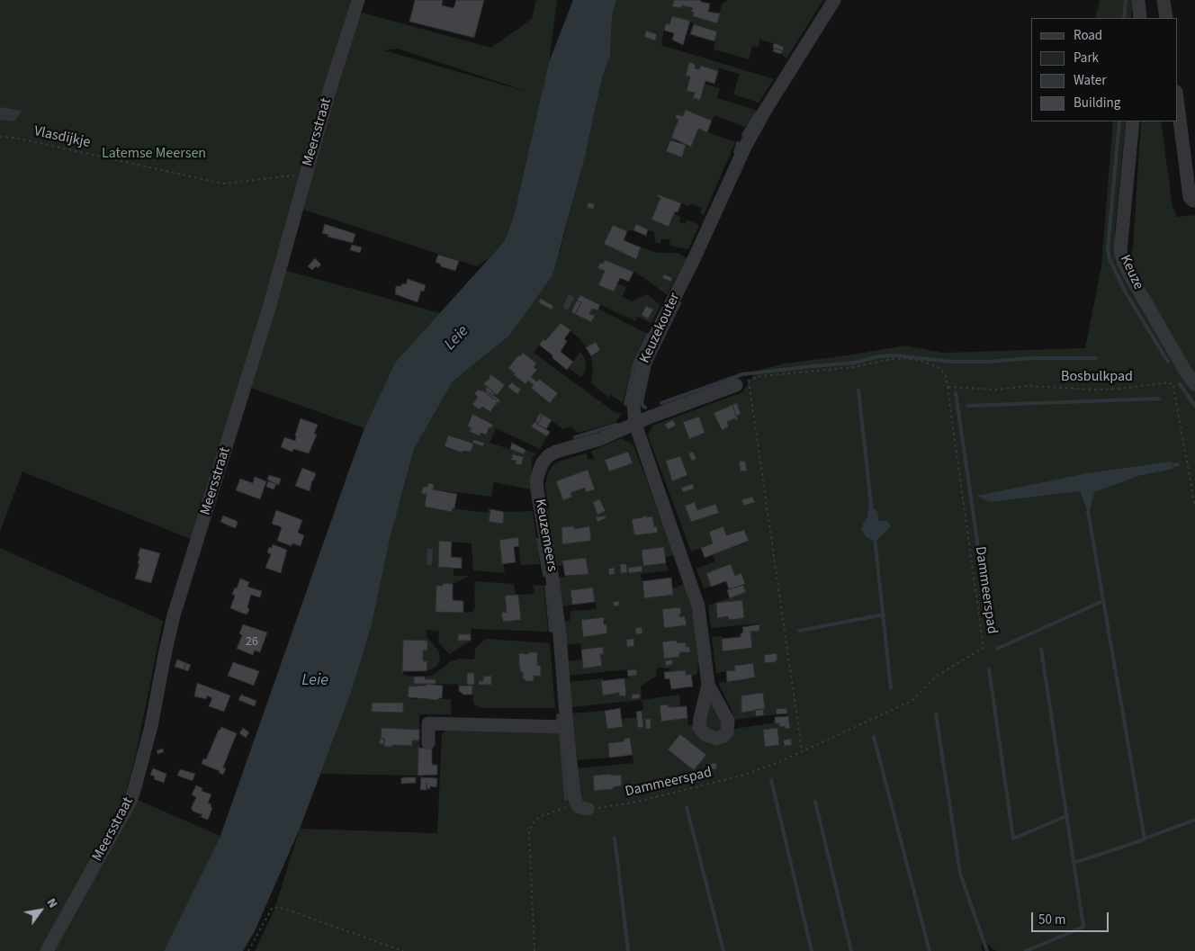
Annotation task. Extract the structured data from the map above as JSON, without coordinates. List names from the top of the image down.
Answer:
{
  "streets": {
    "street": [
      "Meersstraat",
      "Keuze",
      "Keuzekouter",
      "Keuzemeers"
    ],
    "path": ["Vlasdijkje", "Bosbulkpad", "Dammeerspad"]
  },
  "crossings": [
    ["Meersstraat", "Vlasdijkje"],
    ["Keuzekouter", "Keuzemeers"],
    ["Bosbulkpad", "Dammeerspad"],
    ["Keuzemeers", "Dammeerspad"]
  ],
  "water": ["Leie"],
  "parks": ["Latemse Meersen"],
  "house_numbers": ["26"],
  "legend": [
    "Road",
    "Park",
    "Water",
    "Building"
  ],
  "scale_bar": "50 m",
  "north": "top right"
}
